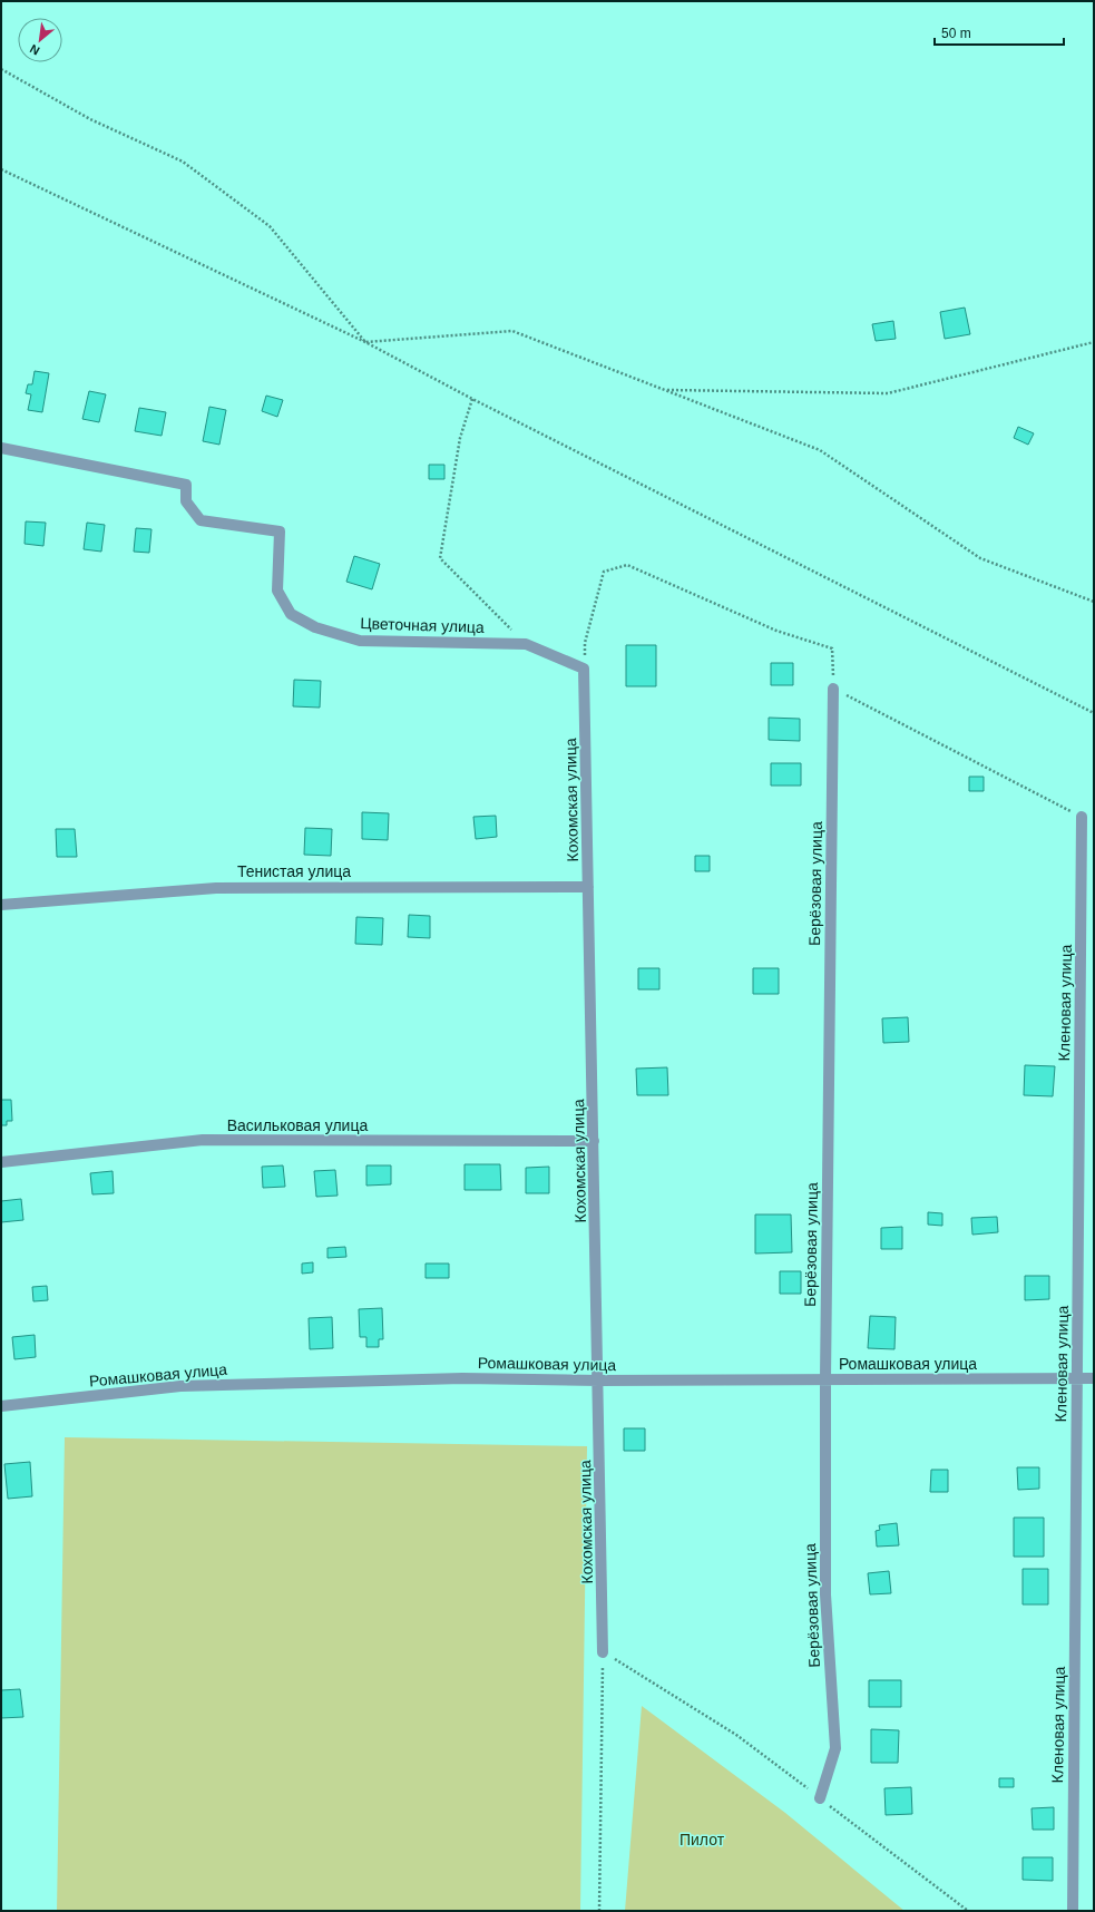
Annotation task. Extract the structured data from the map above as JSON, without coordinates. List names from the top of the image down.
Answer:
{
  "streets": {
    "street": [
      "Цветочная улица",
      "Кохомская улица",
      "Тенистая улица",
      "Берёзовая улица",
      "Кленовая улица",
      "Васильковая улица",
      "Ромашковая улица"
    ]
  },
  "crossings": [
    ["Цветочная улица", "Кохомская улица"],
    ["Кохомская улица", "Тенистая улица"],
    ["Кохомская улица", "Васильковая улица"],
    ["Кохомская улица", "Ромашковая улица"],
    ["Берёзовая улица", "Ромашковая улица"],
    ["Кленовая улица", "Ромашковая улица"]
  ],
  "parks": ["Пилот"],
  "scale_bar": "50 m",
  "north": "bottom left"
}
